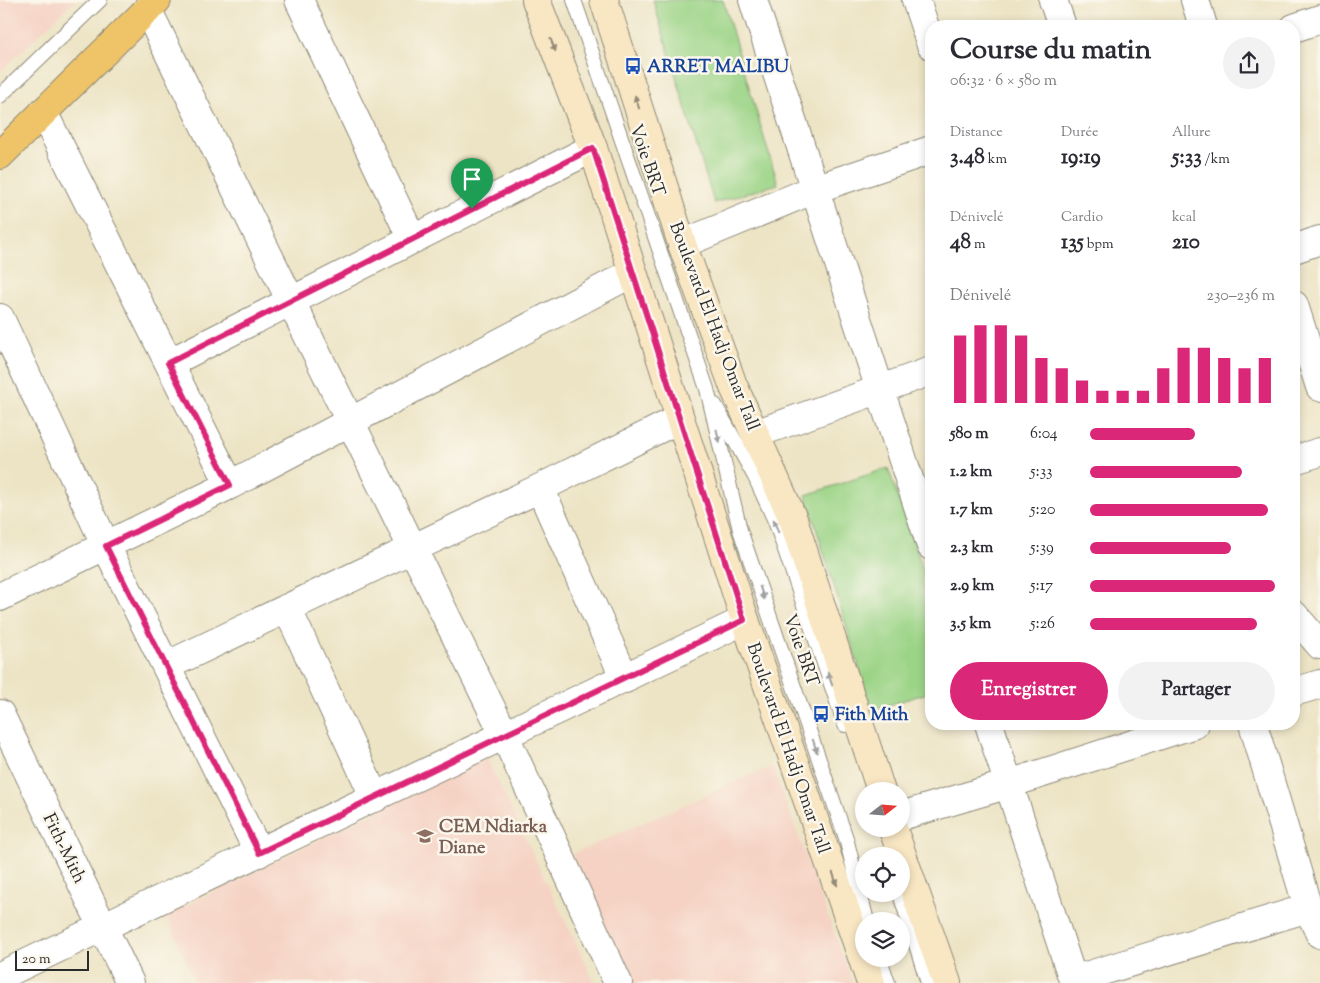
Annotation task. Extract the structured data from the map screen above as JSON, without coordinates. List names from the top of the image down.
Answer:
{
  "streets": {
    "main road": ["Boulevard El Hadj Omar Tall"],
    "street": ["Fith-Mith"],
    "lane": ["Voie BRT"]
  },
  "places": {
    "bus stop": ["ARRET MALIBU", "Fith Mith"],
    "school or university": ["CEM Ndiarka Diane"]
  },
  "scale_bar": "20 m",
  "north": "right",
  "page": {
    "heading": ["Course du matin", "06:32 · 6 × 580 m"],
    "stats": [
      ["Distance", "3.48 km"],
      ["Durée", "19:19"],
      ["Allure", "5:33 /km"],
      ["Dénivelé", "48 m"],
      ["Cardio", "135 bpm"],
      ["kcal", "210"]
    ],
    "chart": ["Dénivelé", "230–236 m"],
    "list": [
      {
        "name": "580 m",
        "note": "6:04"
      },
      {
        "name": "1.2 km",
        "note": "5:33"
      },
      {
        "name": "1.7 km",
        "note": "5:20"
      },
      {
        "name": "2.3 km",
        "note": "5:39"
      },
      {
        "name": "2.9 km",
        "note": "5:17"
      },
      {
        "name": "3.5 km",
        "note": "5:26"
      }
    ],
    "buttons": ["Enregistrer", "Partager"],
    "scale": "20 m"
  }
}
